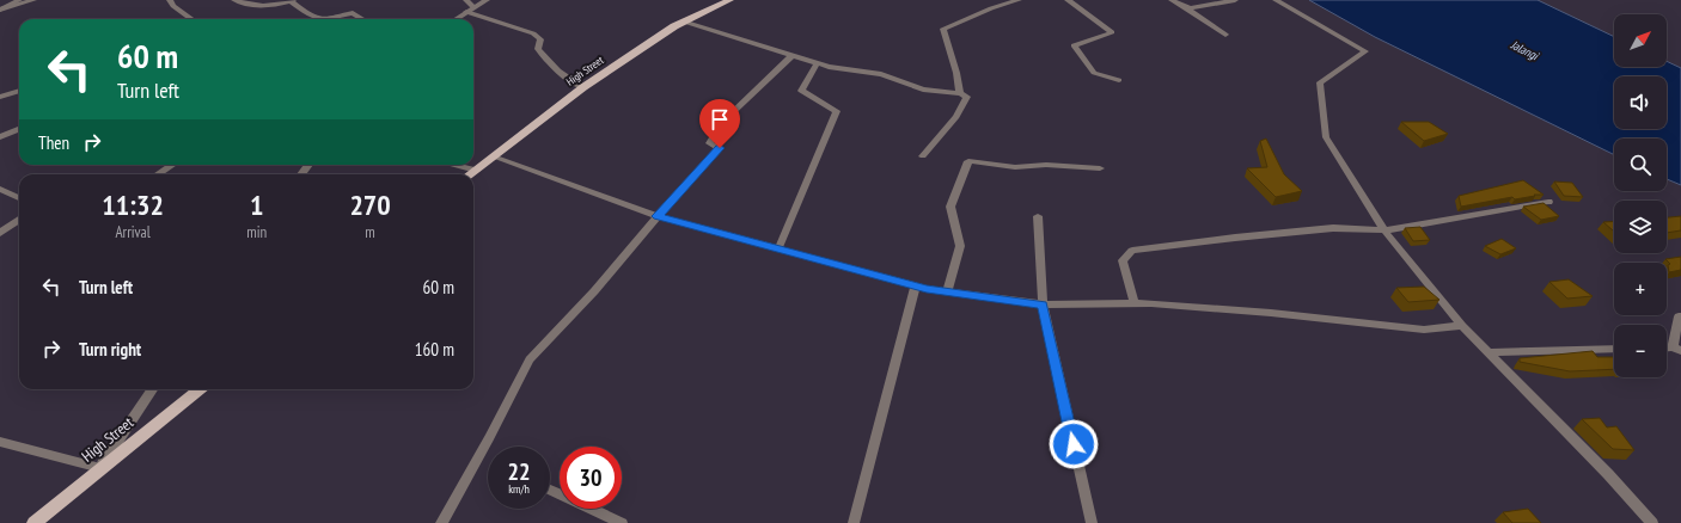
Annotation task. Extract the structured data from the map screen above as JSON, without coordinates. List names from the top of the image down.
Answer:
{
  "streets": {
    "main road": ["High Street"]
  },
  "water": ["Jalangi"],
  "north": "top right",
  "page": {
    "map_buttons": ["+", "−"],
    "turn": ["60 m", "Turn left"],
    "then": "Then",
    "eta": [
      "11:32",
      "Arrival",
      "1",
      "min",
      "270",
      "m"
    ],
    "list": [
      {
        "name": "Turn left",
        "value": "60 m"
      },
      {
        "name": "Turn right",
        "value": "160 m"
      }
    ],
    "speed": "22 km/h",
    "limit": "30"
  }
}
